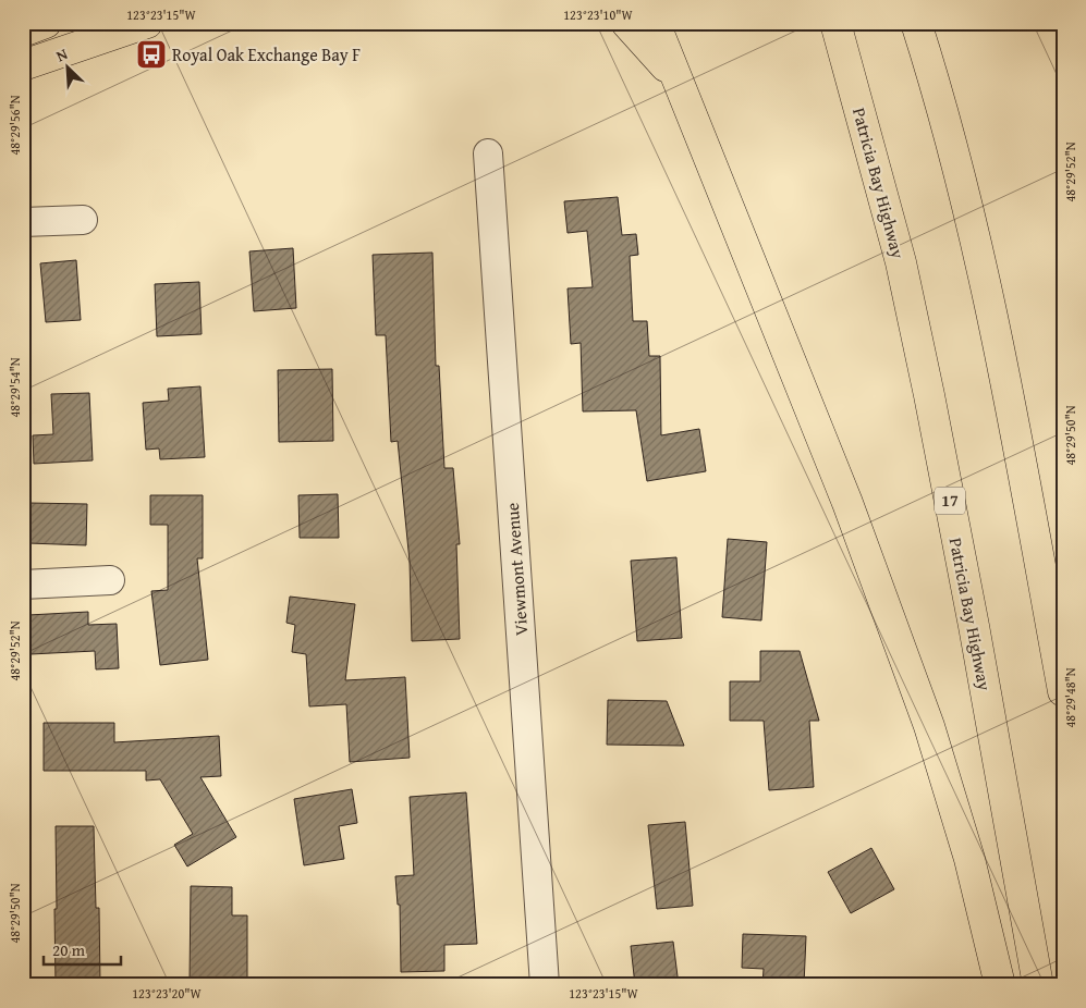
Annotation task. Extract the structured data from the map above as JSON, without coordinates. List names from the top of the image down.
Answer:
{
  "streets": {
    "main road": ["Patricia Bay Highway", "17"],
    "street": ["Viewmont Avenue"]
  },
  "places": {
    "bus stop": ["Royal Oak Exchange Bay F"]
  },
  "scale_bar": "20 m",
  "north": "top left",
  "coordinates": [
    "123°23'15\"W",
    "123°23'10\"W",
    "48°29'56\"N",
    "48°29'52\"N",
    "48°29'54\"N",
    "48°29'50\"N",
    "48°29'48\"N",
    "123°23'20\"W"
  ]
}
